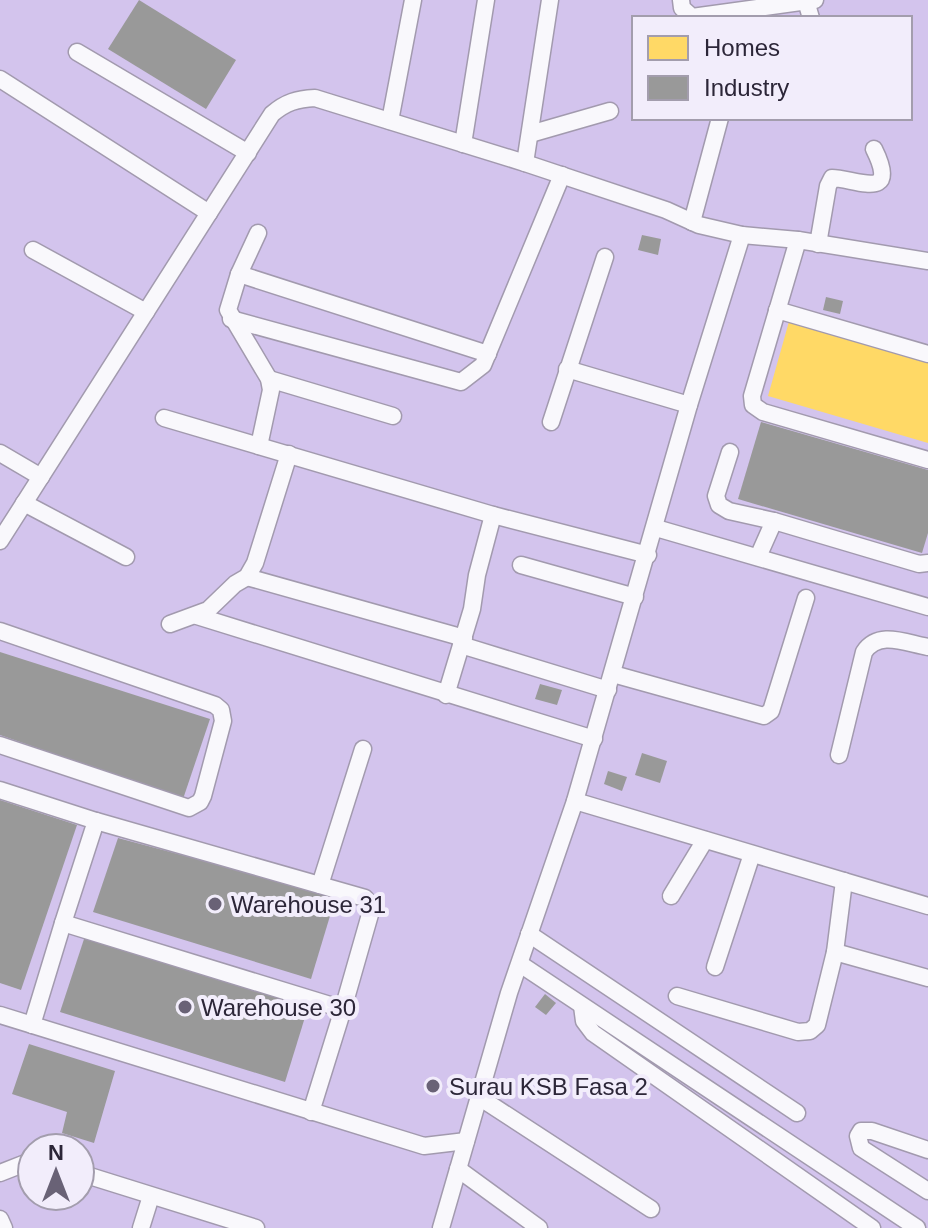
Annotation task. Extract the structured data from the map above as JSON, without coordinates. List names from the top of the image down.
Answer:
{
  "places": ["Warehouse 31", "Warehouse 30", "Surau KSB Fasa 2"],
  "legend": ["Homes", "Industry"],
  "north": "top"
}
